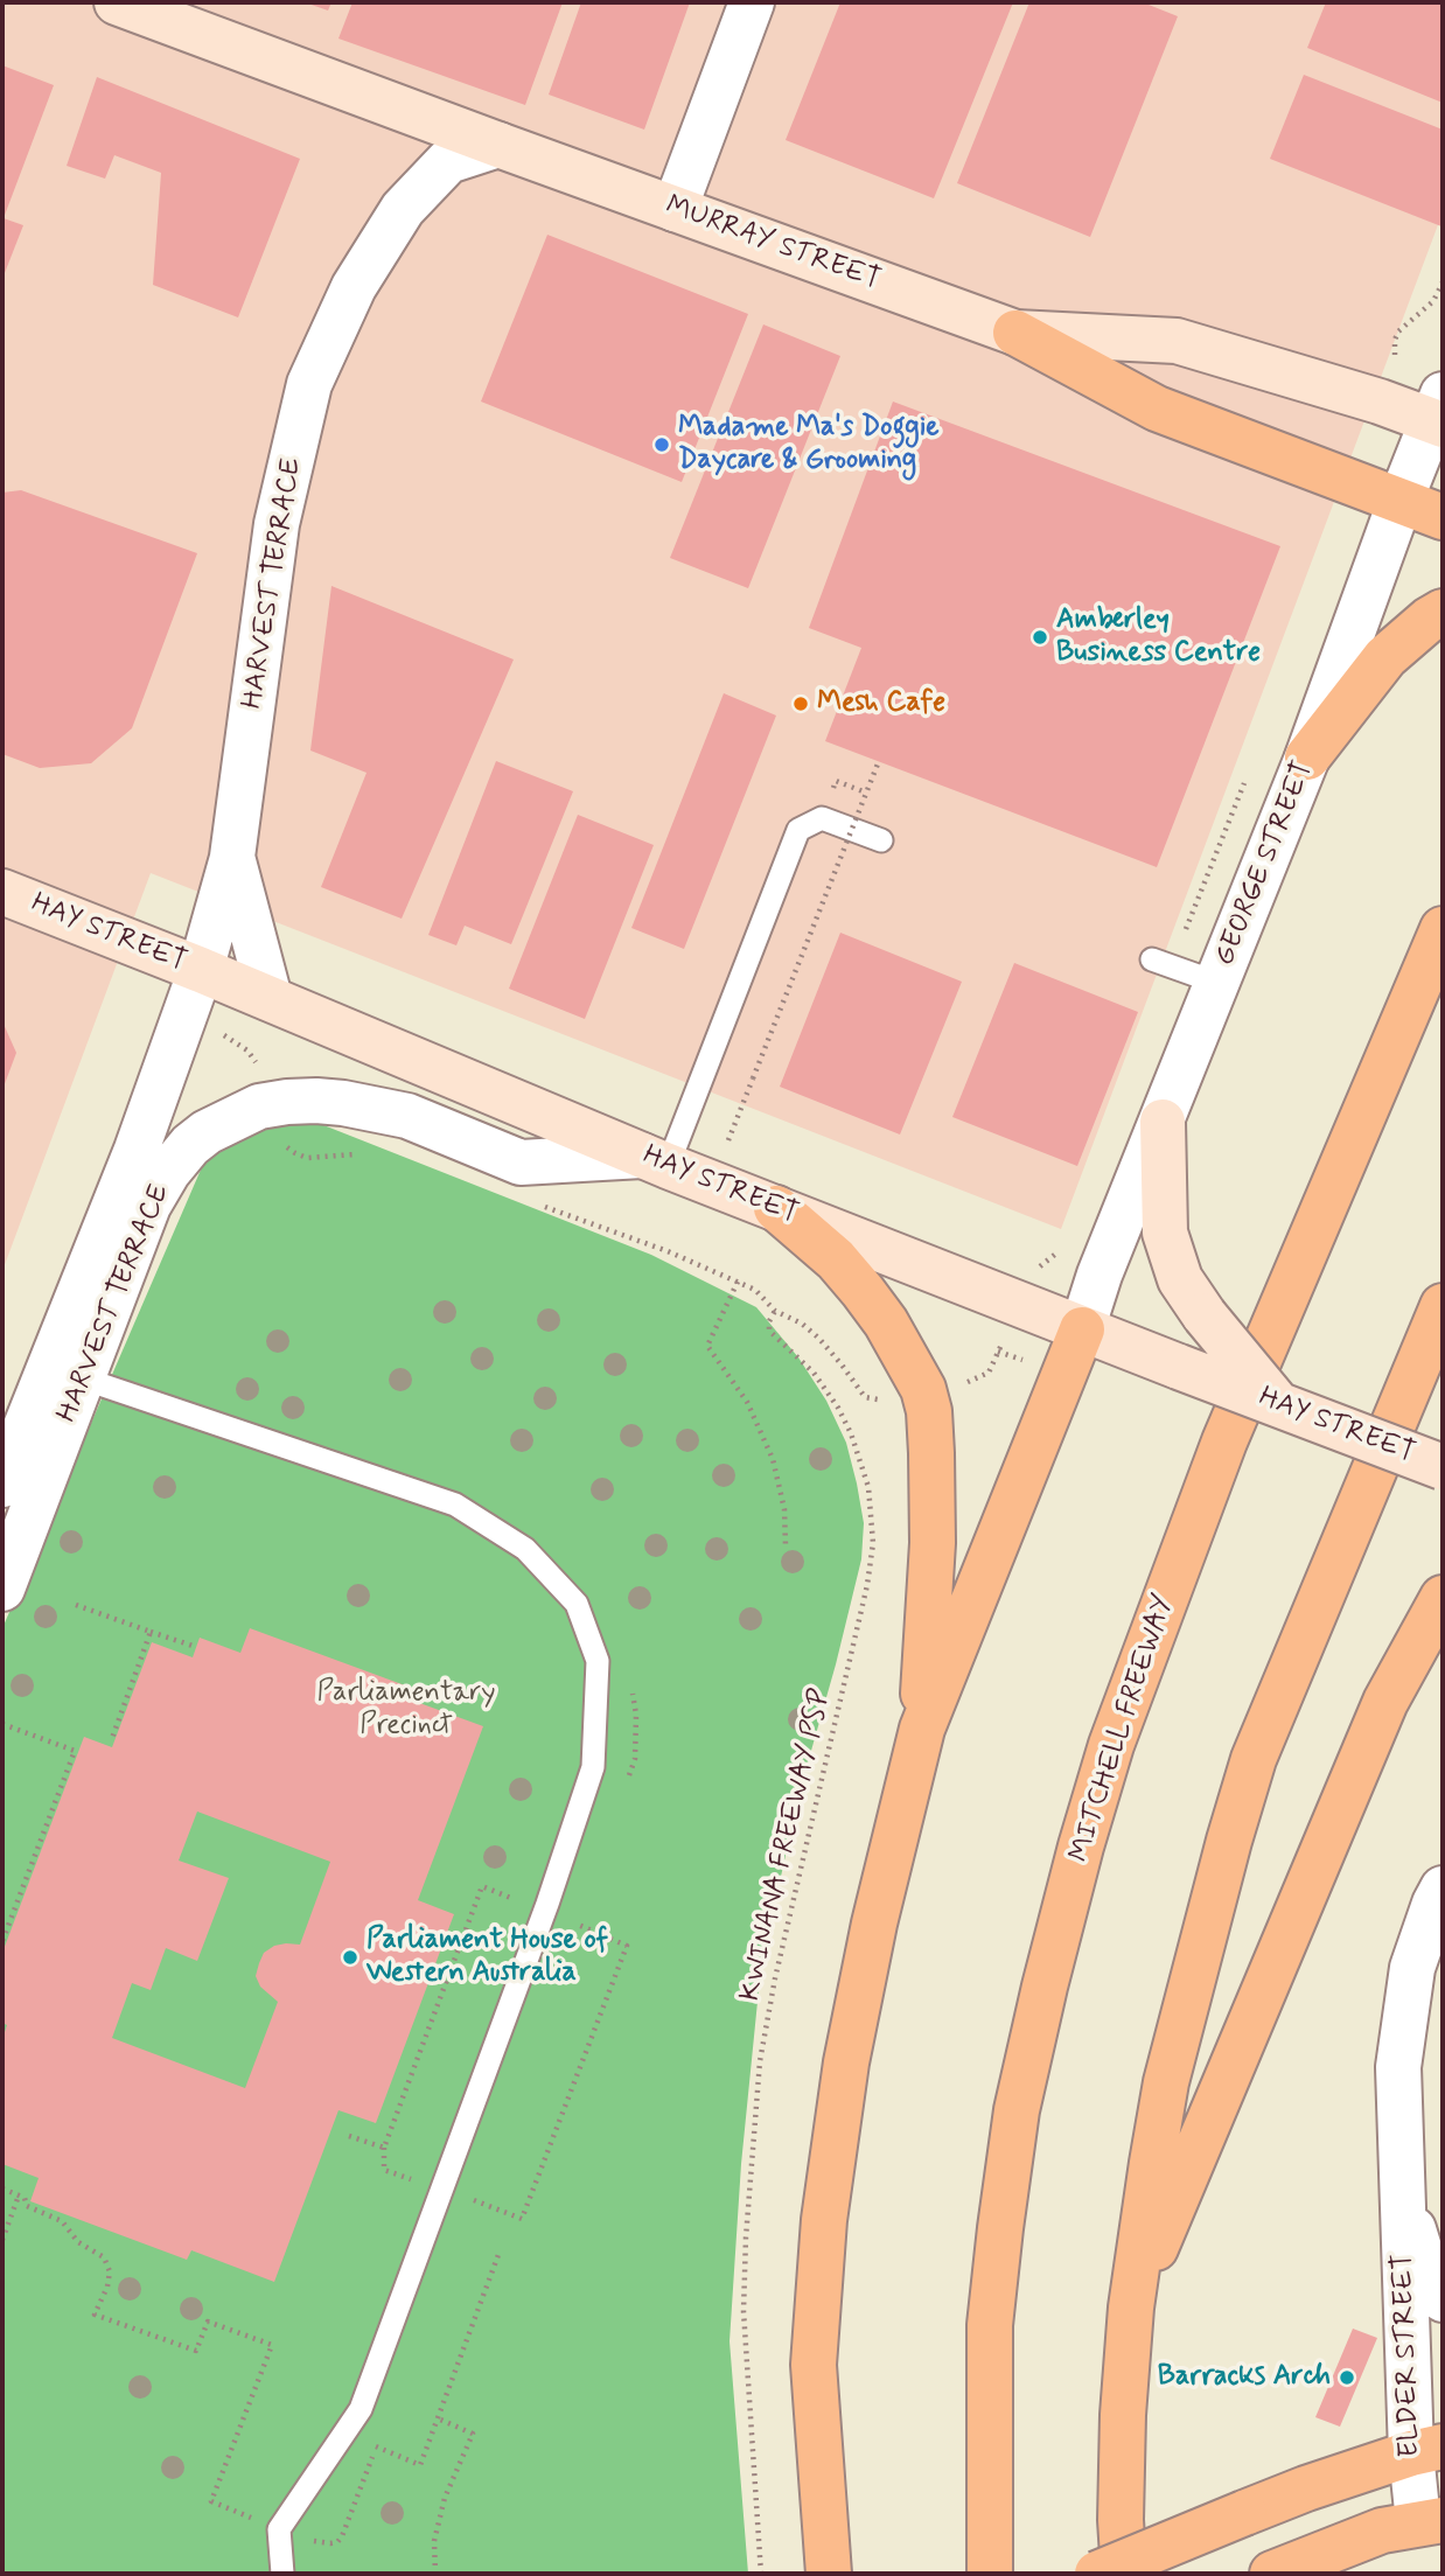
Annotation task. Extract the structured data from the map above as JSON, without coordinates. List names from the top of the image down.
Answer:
{
  "streets": {
    "main road": ["MURRAY STREET", "HAY STREET", "MITCHELL FREEWAY"],
    "street": ["HARVEST TERRACE", "GEORGE STREET", "ELDER STREET"],
    "path": ["KWINANA FREEWAY PSP"]
  },
  "crossings": [
    ["MURRAY STREET", "HARVEST TERRACE"],
    ["MURRAY STREET", "GEORGE STREET"],
    ["HARVEST TERRACE", "HAY STREET"],
    ["GEORGE STREET", "HAY STREET"]
  ],
  "parks": ["Parliamentary Precinct"],
  "places": [
    "Madame Ma's Doggie Daycare & Grooming",
    "Amberley Business Centre",
    "Mesh Cafe",
    "Parliament House of Western Australia",
    "Barracks Arch"
  ]
}
